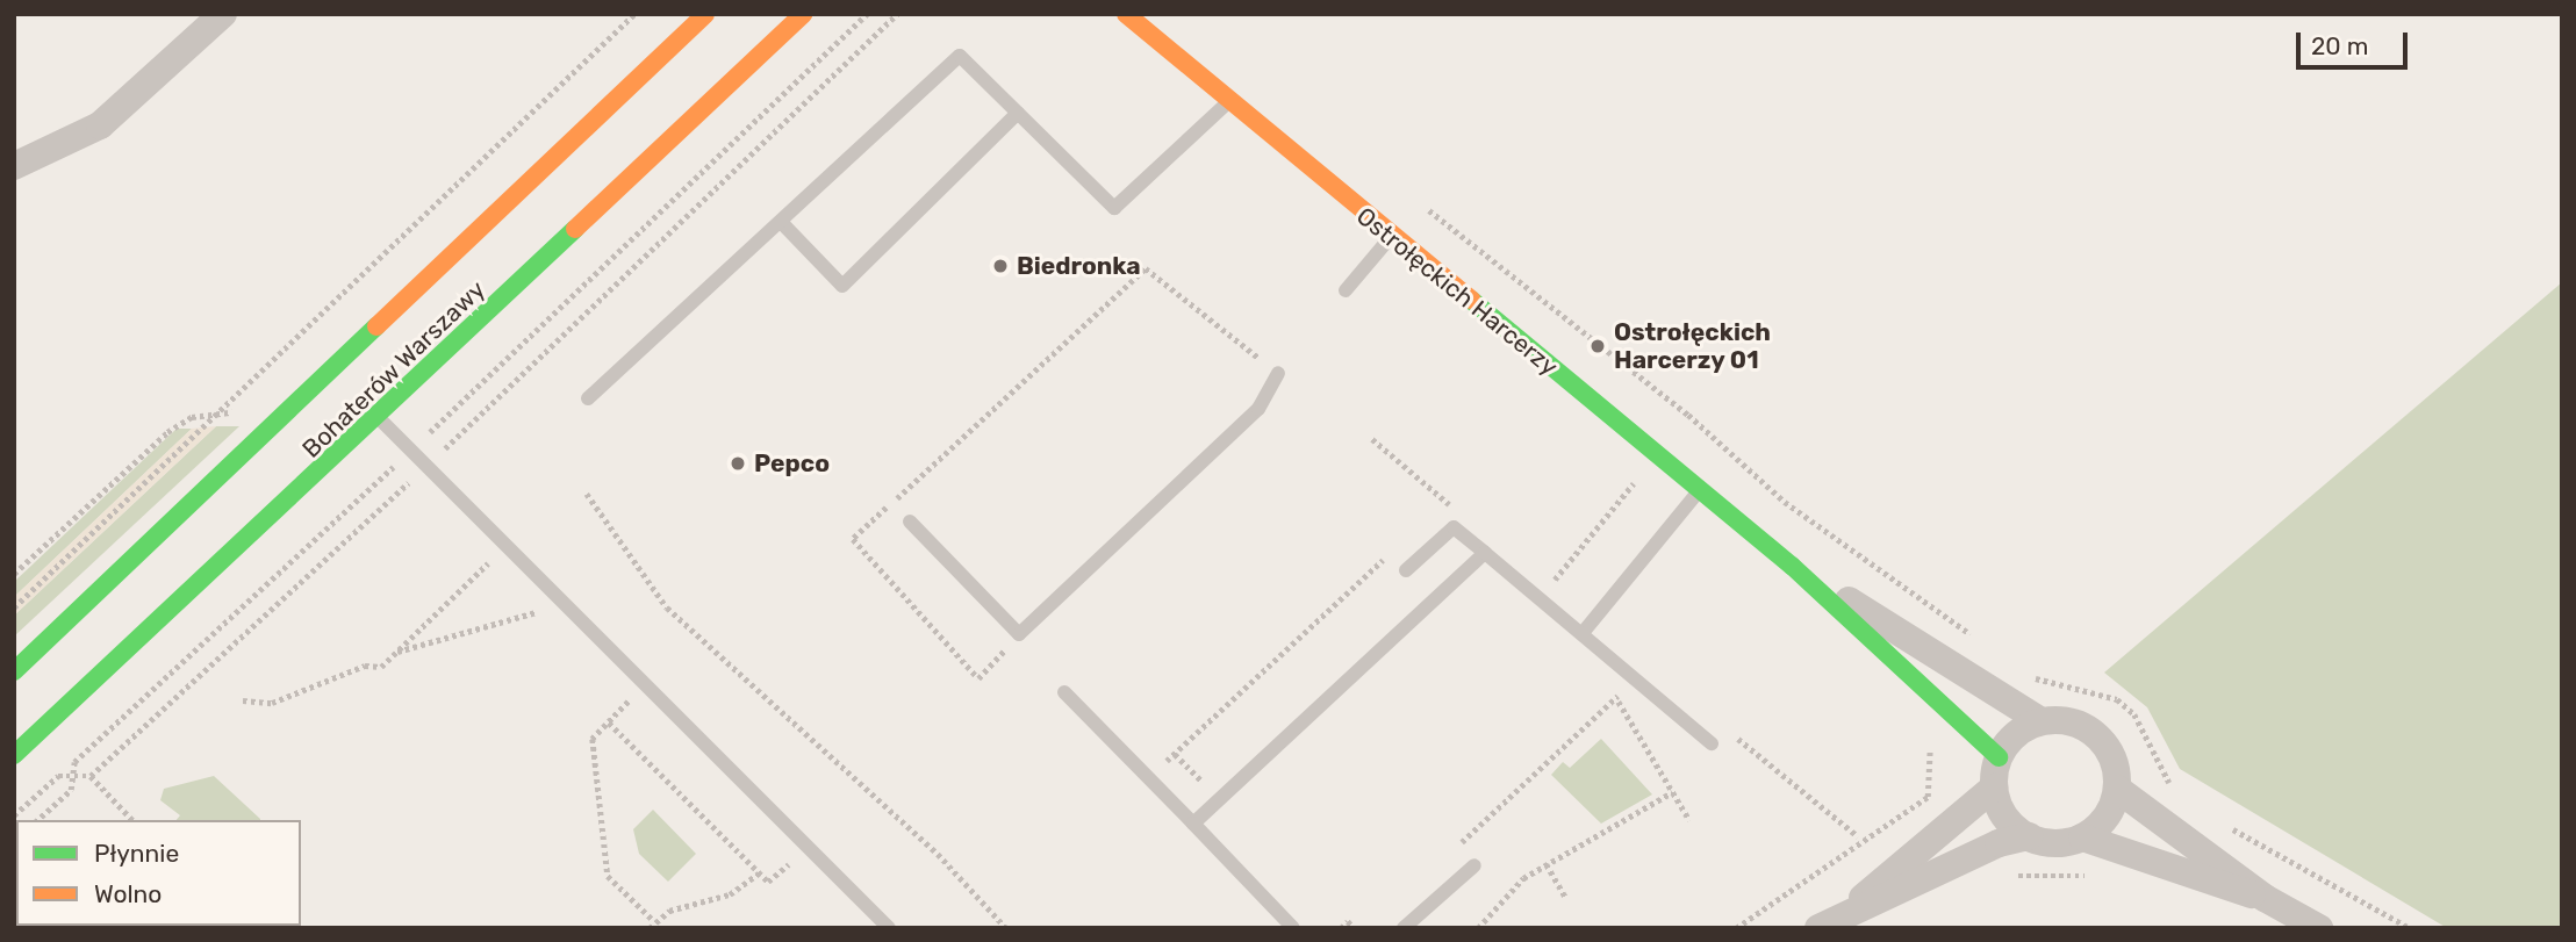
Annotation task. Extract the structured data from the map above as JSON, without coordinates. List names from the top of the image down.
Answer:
{
  "streets": {
    "main road": ["Ostrołęckich Harcerzy", "Bohaterów Warszawy"]
  },
  "places": ["Biedronka", "Ostrołęckich Harcerzy 01", "Pepco"],
  "legend": ["Płynnie", "Wolno"],
  "scale_bar": "20 m"
}
